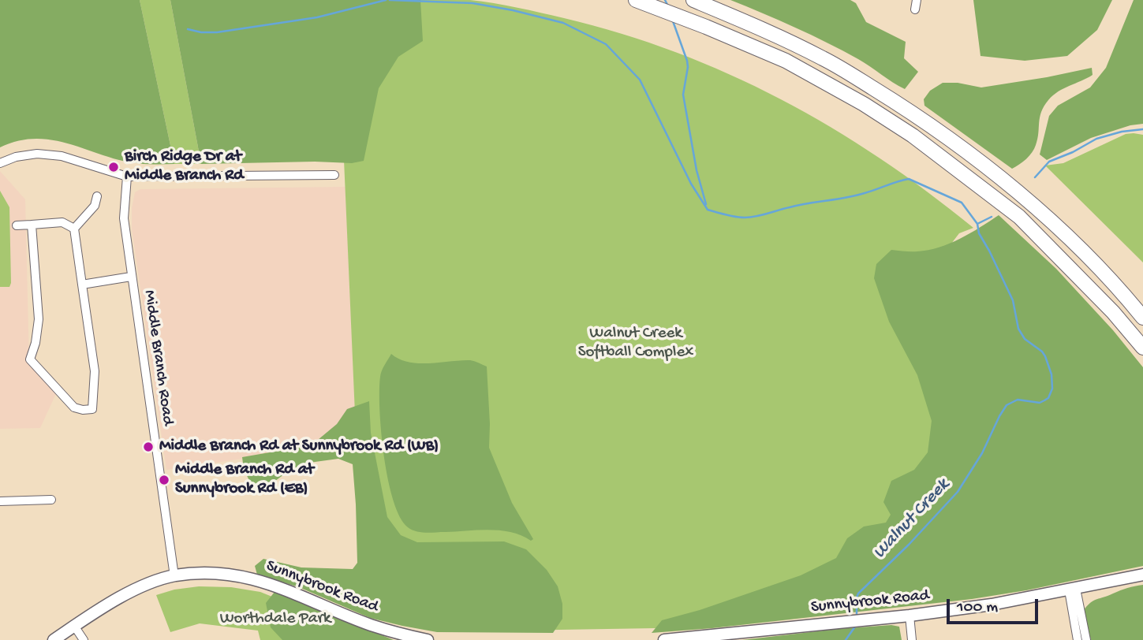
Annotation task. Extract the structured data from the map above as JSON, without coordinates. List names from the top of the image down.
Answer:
{
  "streets": {
    "main road": ["Sunnybrook Road"],
    "street": ["Middle Branch Road"]
  },
  "crossings": [
    ["Middle Branch Road", "Sunnybrook Road"]
  ],
  "water": ["Walnut Creek"],
  "parks": ["Walnut Creek Softball Complex", "Worthdale Park"],
  "places": ["Birch Ridge Dr at Middle Branch Rd", "Middle Branch Rd at Sunnybrook Rd (WB)", "Middle Branch Rd at Sunnybrook Rd (EB)"],
  "scale_bar": "100 m"
}
